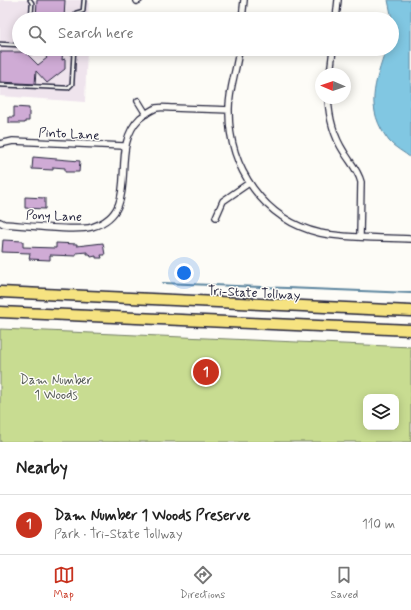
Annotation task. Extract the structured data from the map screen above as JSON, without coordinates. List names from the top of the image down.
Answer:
{
  "streets": {
    "highway": ["Tri-State Tollway"],
    "street": ["Pinto Lane", "Pony Lane"]
  },
  "crossings": [
    ["Pinto Lane", "Pony Lane"]
  ],
  "parks": ["Dam Number 1 Woods"],
  "north": "left",
  "page": {
    "search": "Search here",
    "pins": "1",
    "heading": "Nearby",
    "list": [
      {
        "mark": "1",
        "name": "Dam Number 1 Woods Preserve",
        "note": "Park · Tri-State Tollway",
        "value": "110 m"
      }
    ],
    "nav": ["Map", "Directions", "Saved"]
  }
}
